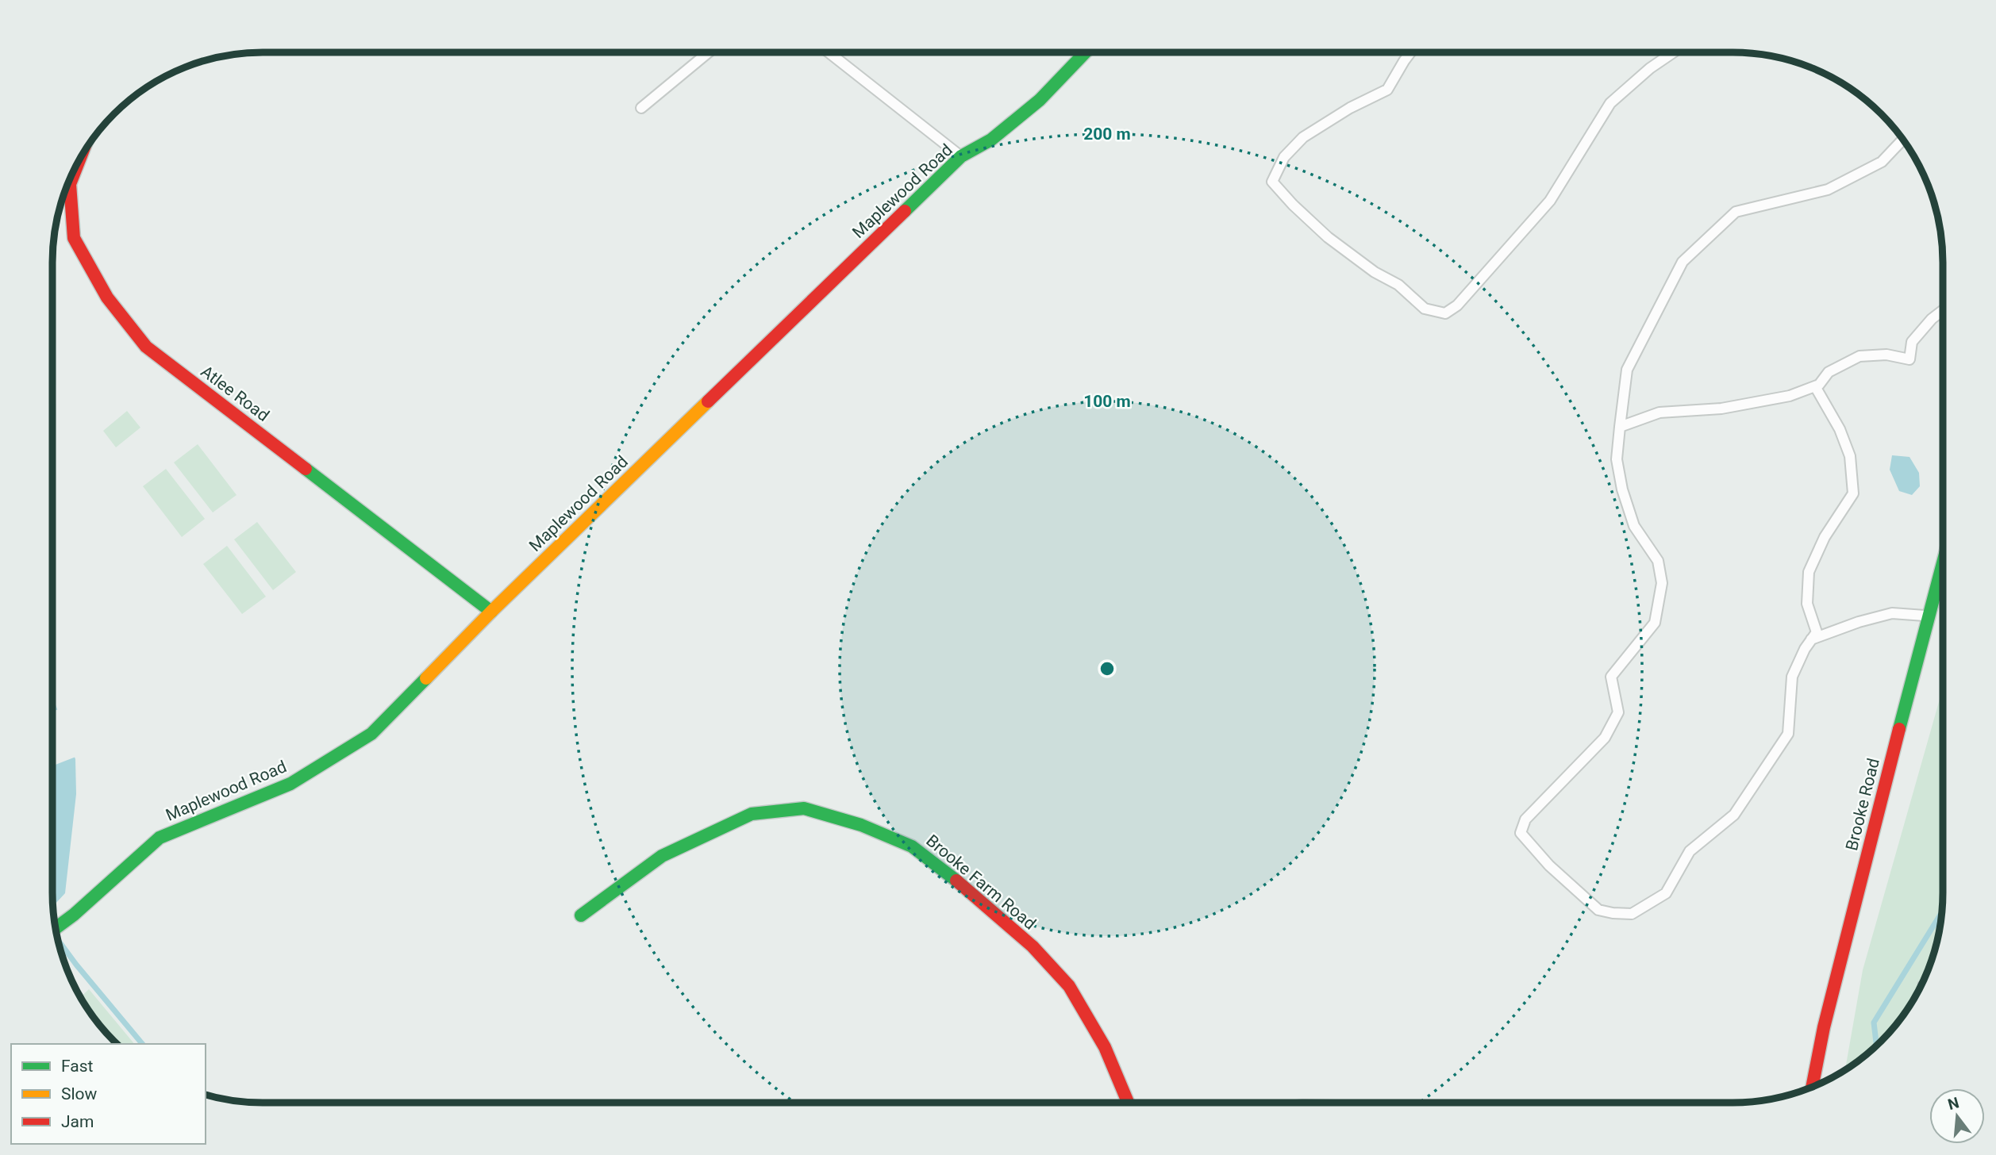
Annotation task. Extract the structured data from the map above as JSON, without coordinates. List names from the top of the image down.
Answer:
{
  "streets": {
    "street": [
      "Maplewood Road",
      "Atlee Road",
      "Brooke Road",
      "Brooke Farm Road"
    ]
  },
  "crossings": [
    ["Maplewood Road", "Atlee Road"]
  ],
  "legend": ["Fast", "Slow", "Jam"],
  "north": "top",
  "rings": ["200 m", "100 m"]
}
